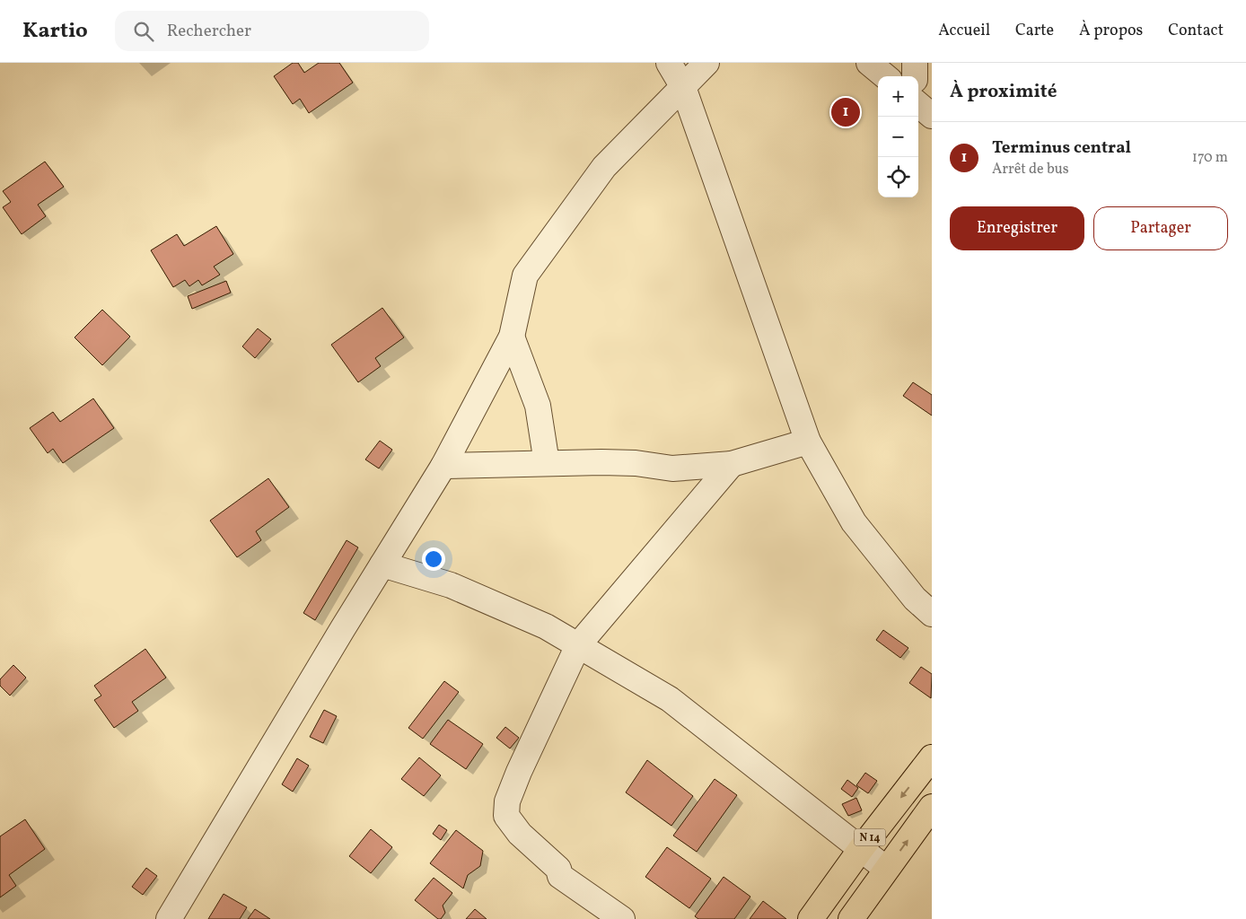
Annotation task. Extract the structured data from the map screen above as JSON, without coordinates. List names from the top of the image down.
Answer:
{
  "streets": {
    "main road": ["N 14"]
  },
  "page": {
    "header": "Kartio",
    "search": "Rechercher",
    "nav": [
      "Accueil",
      "Carte",
      "À propos",
      "Contact"
    ],
    "heading": "À proximité",
    "map_buttons": ["+", "−"],
    "pins": "1",
    "list": [
      {
        "mark": "1",
        "name": "Terminus central",
        "note": "Arrêt de bus",
        "value": "170 m"
      }
    ],
    "buttons": ["Enregistrer", "Partager"]
  }
}
